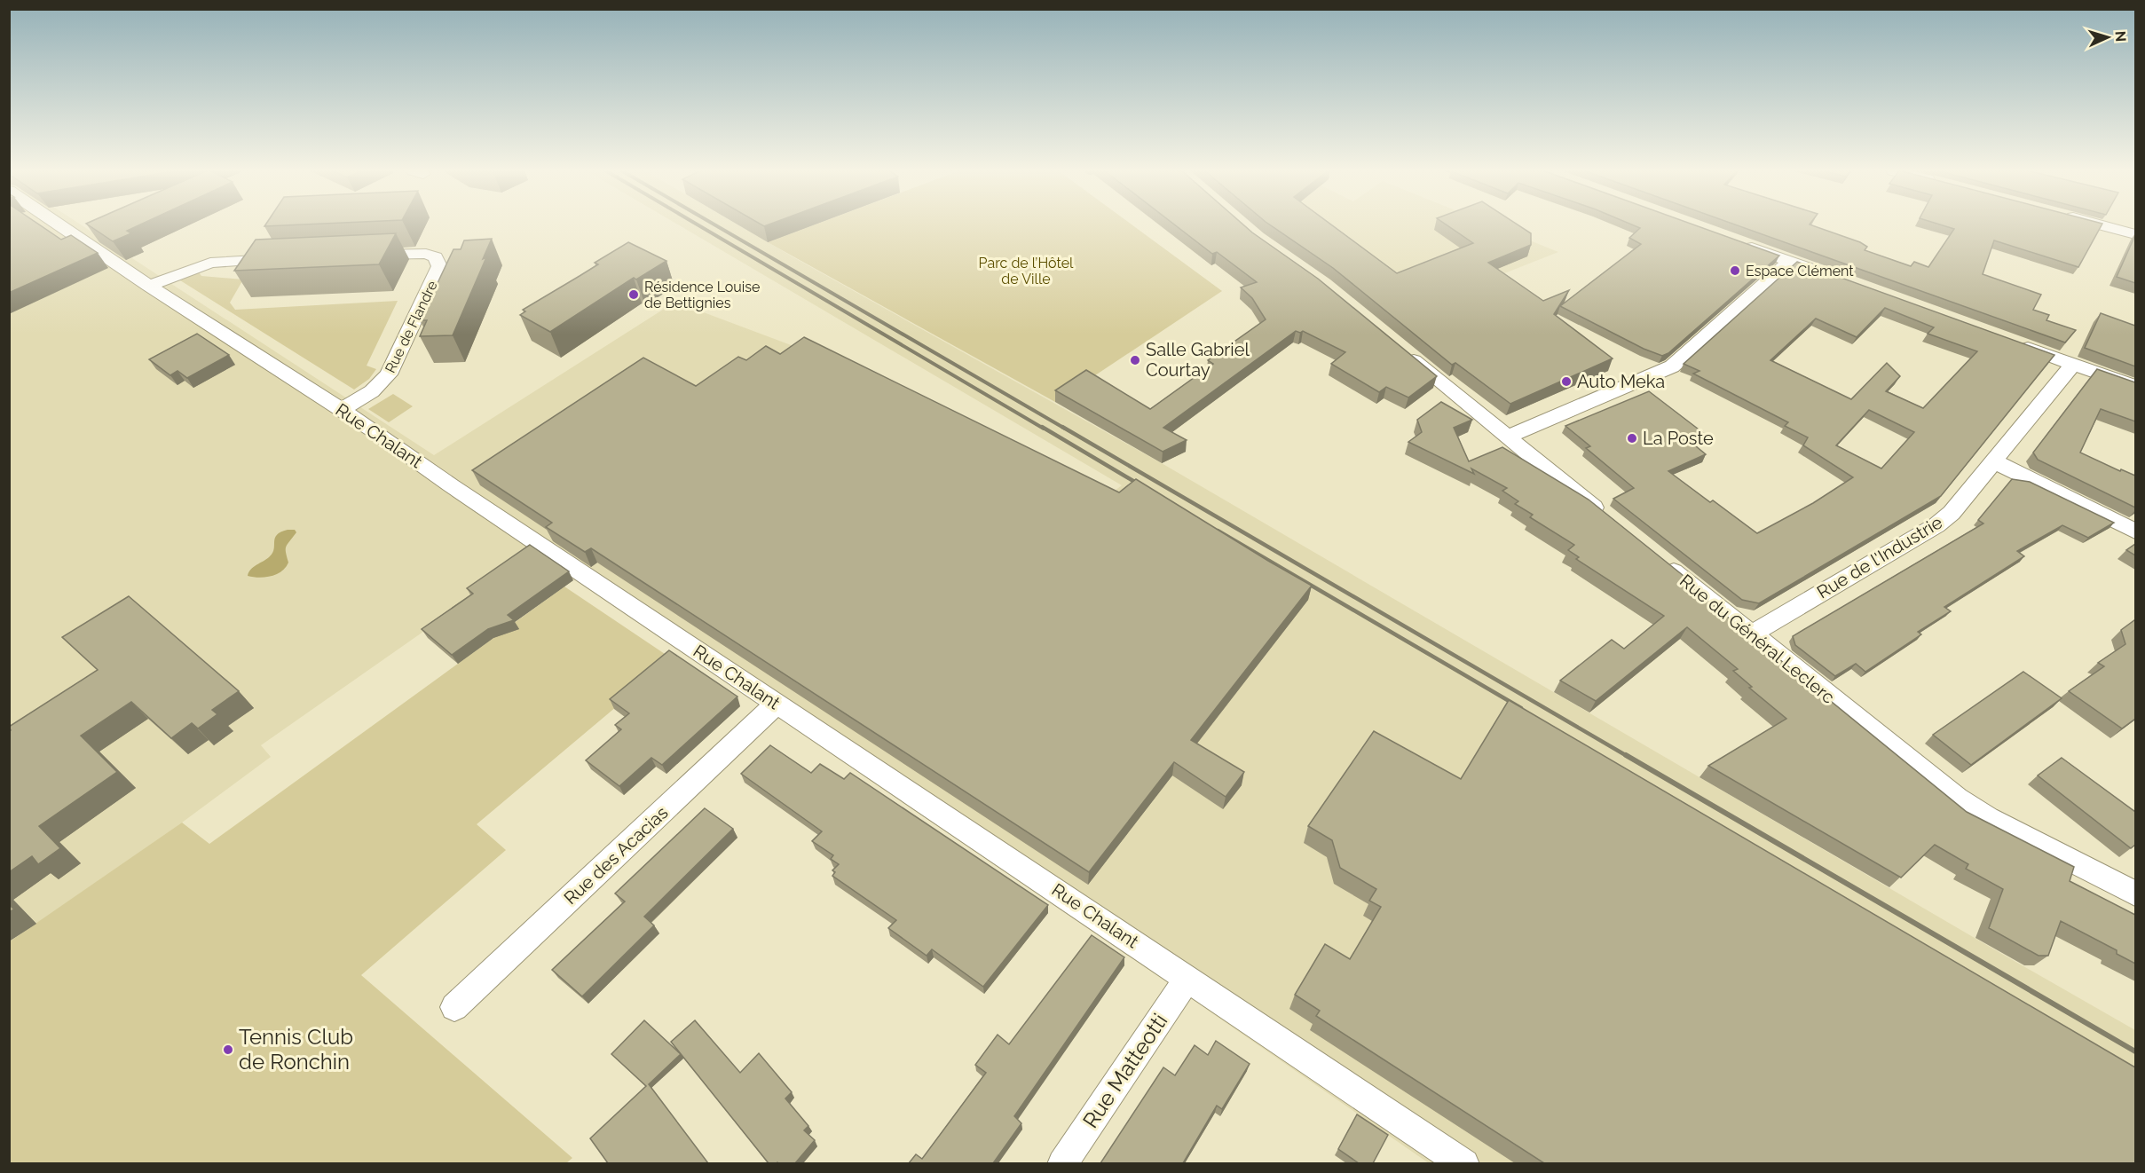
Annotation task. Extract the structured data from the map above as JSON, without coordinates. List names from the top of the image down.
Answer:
{
  "streets": {
    "street": [
      "Rue de Flandre",
      "Rue Chalant",
      "Rue de l'Industrie",
      "Rue du Général Leclerc",
      "Rue des Acacias",
      "Rue Matteotti"
    ]
  },
  "crossings": [
    ["Rue de Flandre", "Rue Chalant"],
    ["Rue Chalant", "Rue des Acacias"],
    ["Rue Chalant", "Rue Matteotti"],
    ["Rue de l'Industrie", "Rue du Général Leclerc"]
  ],
  "parks": ["Parc de l’Hôtel de Ville"],
  "places": [
    "Espace Clément",
    "Résidence Louise de Bettignies",
    "Salle Gabriel Courtay",
    "Auto Meka",
    "La Poste",
    "Tennis Club de Ronchin"
  ],
  "north": "right"
}
